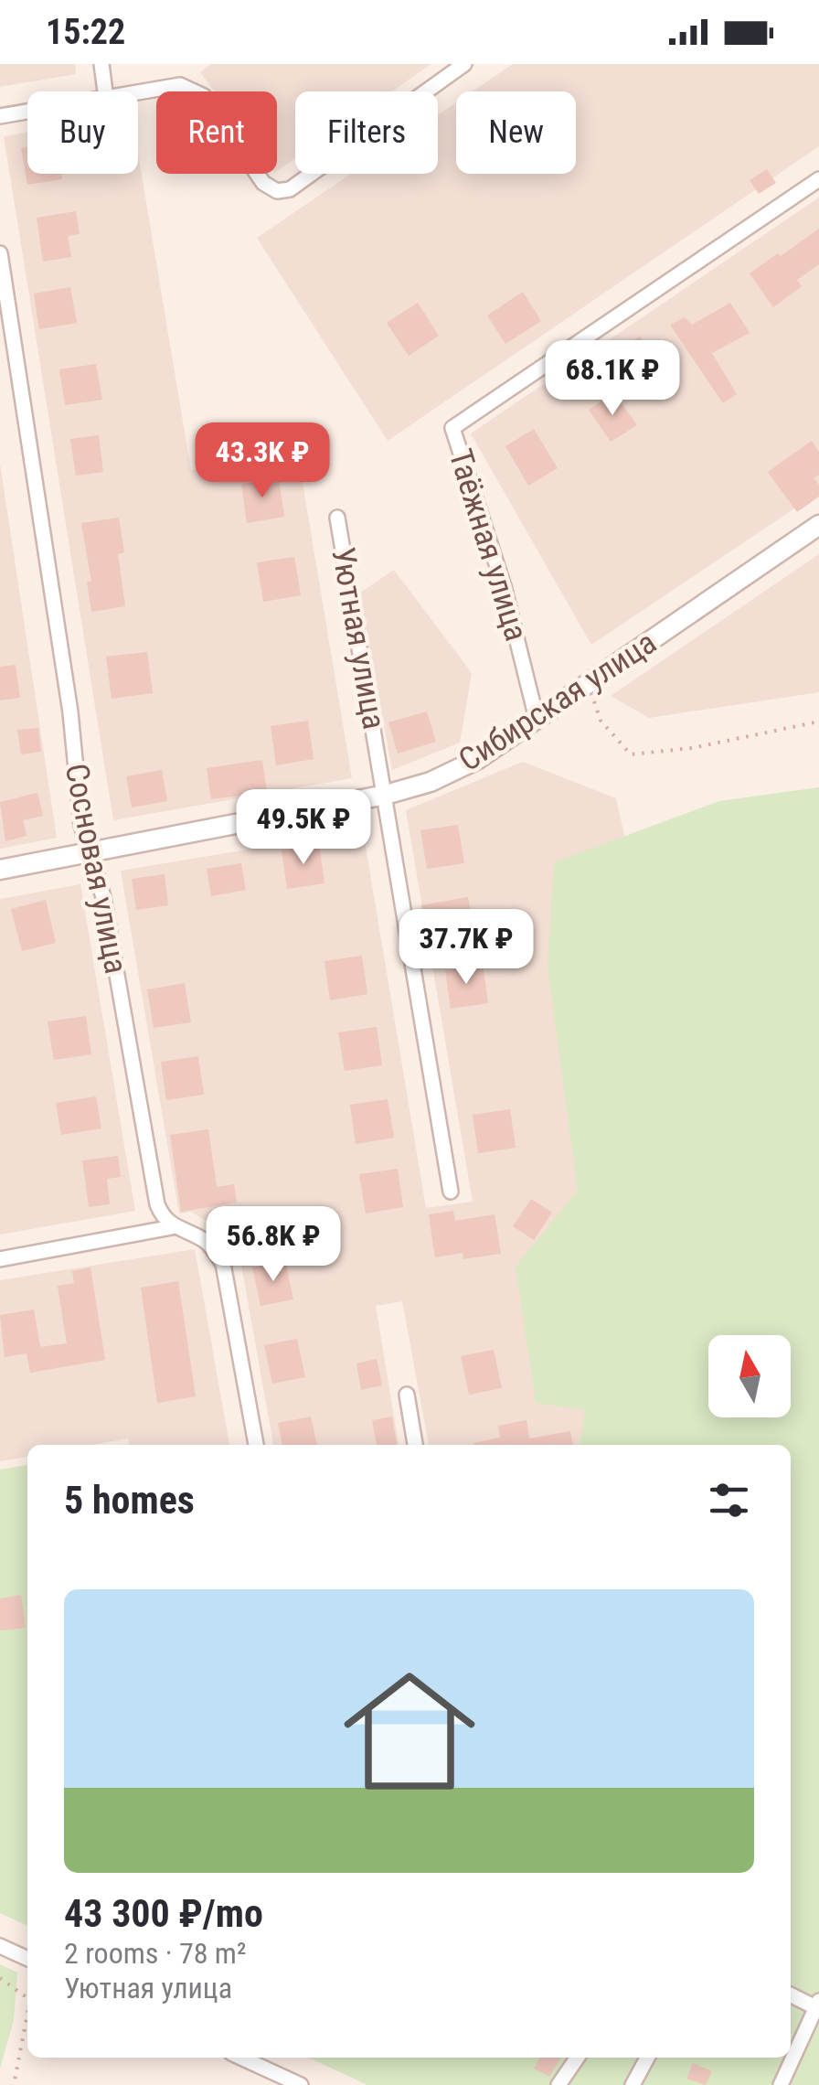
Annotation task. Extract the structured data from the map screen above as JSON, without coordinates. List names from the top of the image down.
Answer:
{
  "streets": {
    "street": [
      "Таёжная улица",
      "Уютная улица",
      "Сибирская улица",
      "Сосновая улица"
    ]
  },
  "crossings": [
    ["Таёжная улица", "Сибирская улица"],
    ["Уютная улица", "Сибирская улица"],
    ["Сибирская улица", "Сосновая улица"]
  ],
  "north": "top",
  "page": {
    "status": "15:22",
    "chip": [
      "Buy",
      "Rent",
      "Filters",
      "New"
    ],
    "price": [
      "68.1K ₽",
      "43.3K ₽",
      "49.5K ₽",
      "37.7K ₽",
      "56.8K ₽"
    ],
    "heading": "5 homes",
    "list": [
      {
        "name": "43 300 ₽/mo",
        "note": "2 rooms · 78 m² · Уютная улица"
      }
    ]
  }
}
